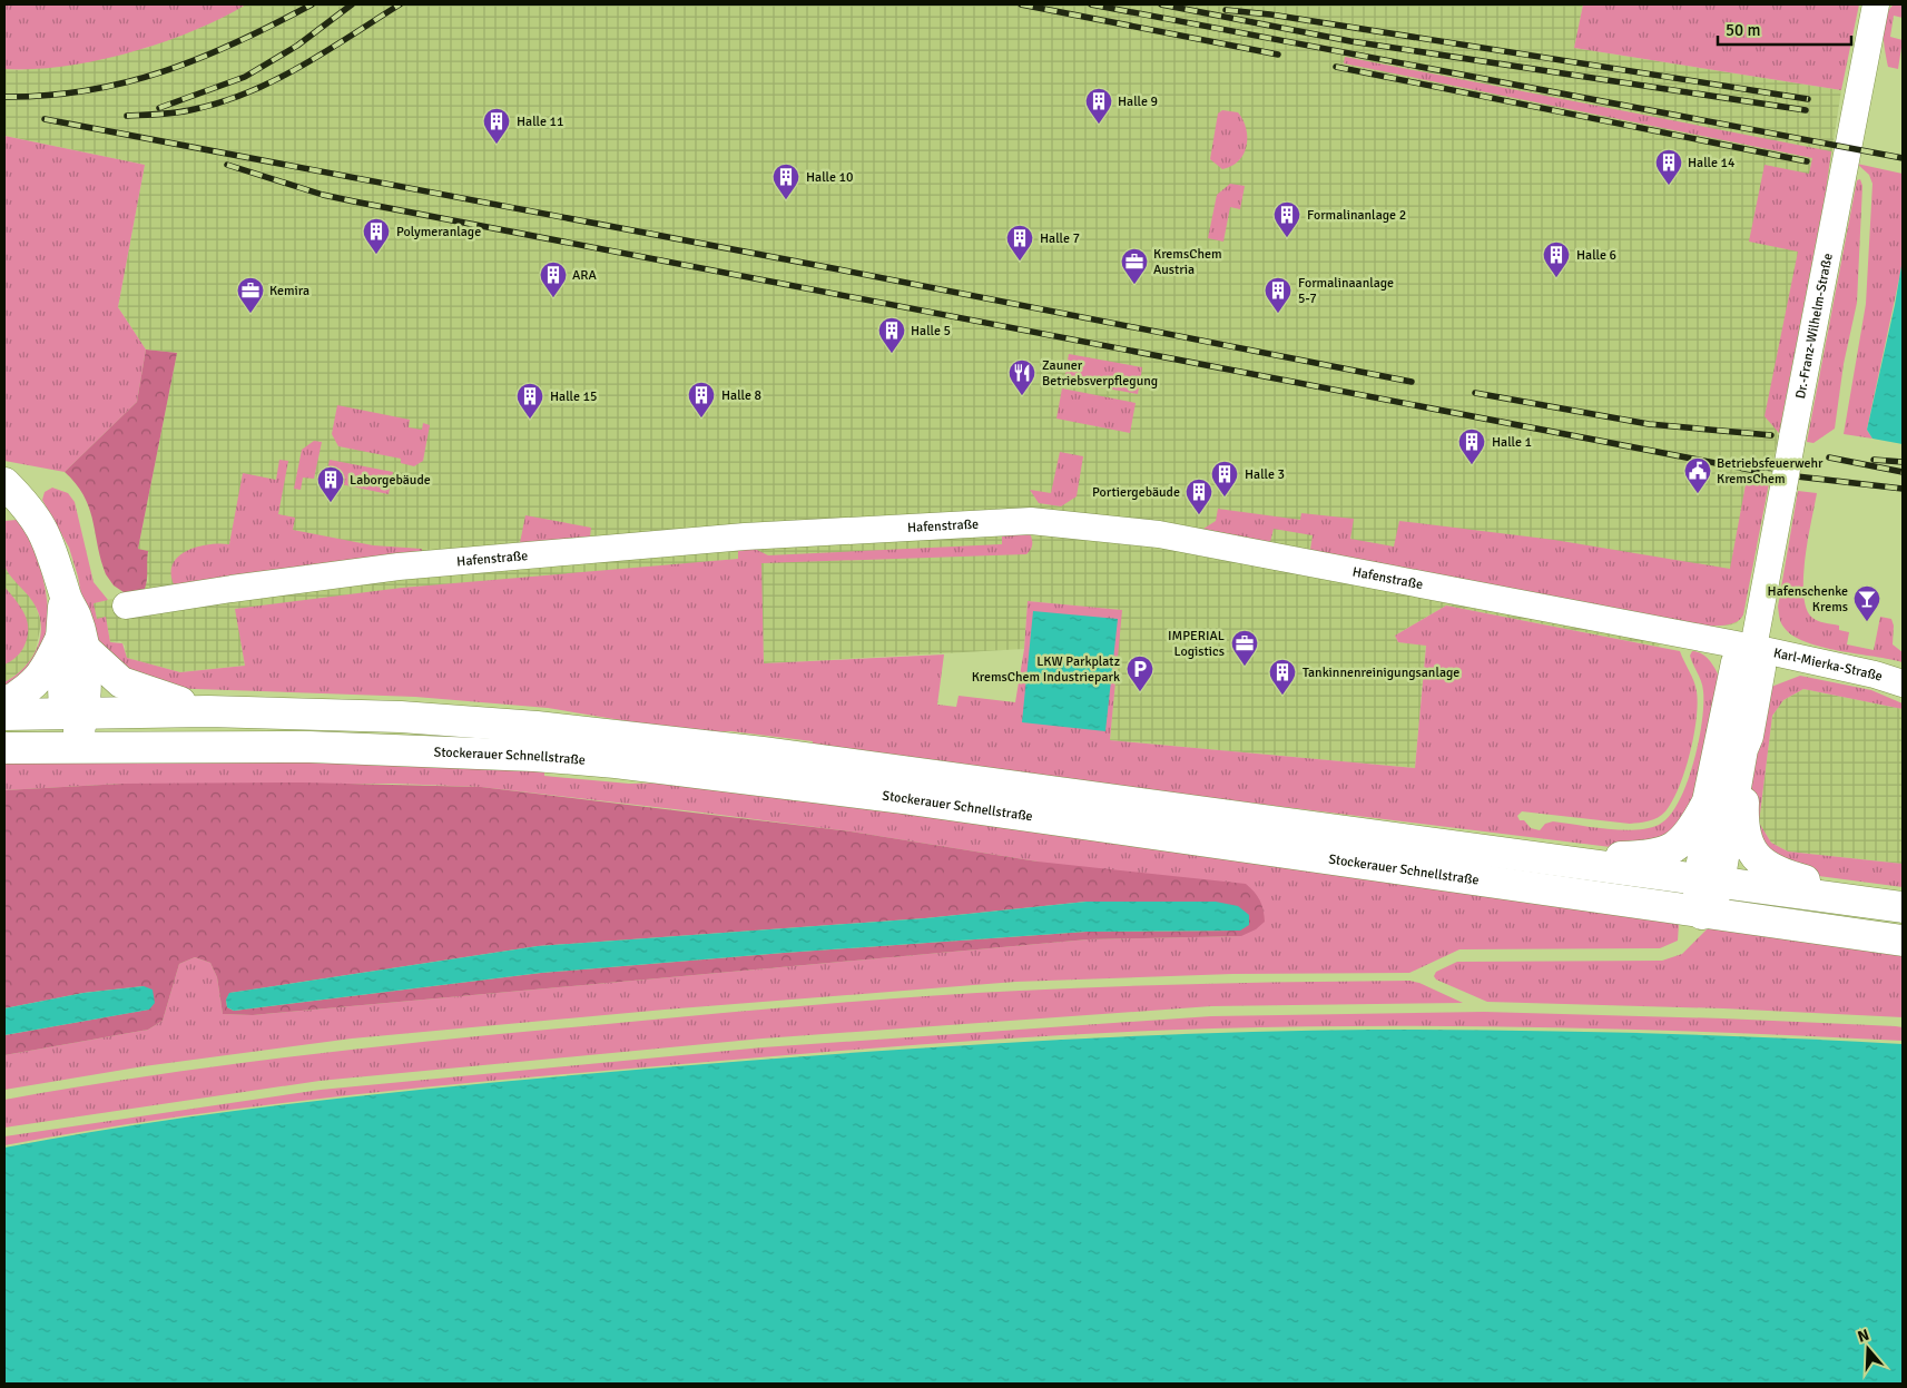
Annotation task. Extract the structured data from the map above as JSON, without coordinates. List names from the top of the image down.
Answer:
{
  "streets": {
    "highway": ["Stockerauer Schnellstraße"],
    "street": ["Dr.-Franz-Wilhelm-Straße", "Hafenstraße", "Karl-Mierka-Straße"]
  },
  "crossings": [
    ["Dr.-Franz-Wilhelm-Straße", "Hafenstraße"],
    ["Dr.-Franz-Wilhelm-Straße", "Karl-Mierka-Straße"],
    ["Hafenstraße", "Karl-Mierka-Straße"]
  ],
  "places": {
    "building": [
      "Halle 9",
      "Halle 11",
      "Halle 14",
      "Halle 10",
      "Formalinanlage 2",
      "Polymeranlage",
      "Halle 7",
      "Halle 6",
      "ARA",
      "Formalinaanlage 5-7",
      "Halle 5",
      "Halle 8",
      "Halle 15",
      "Halle 1",
      "Halle 3",
      "Laborgebäude",
      "Portiergebäude",
      "Tankinnenreinigungsanlage"
    ],
    "office": ["KremsChem Austria", "Kemira", "IMPERIAL Logistics"],
    "restaurant": ["Zauner Betriebsverpflegung"],
    "public building": ["Betriebsfeuerwehr KremsChem"],
    "bar": ["Hafenschenke Krems"],
    "parking": ["LKW Parkplatz KremsChem Industriepark"]
  },
  "scale_bar": "50 m",
  "north": "top"
}
